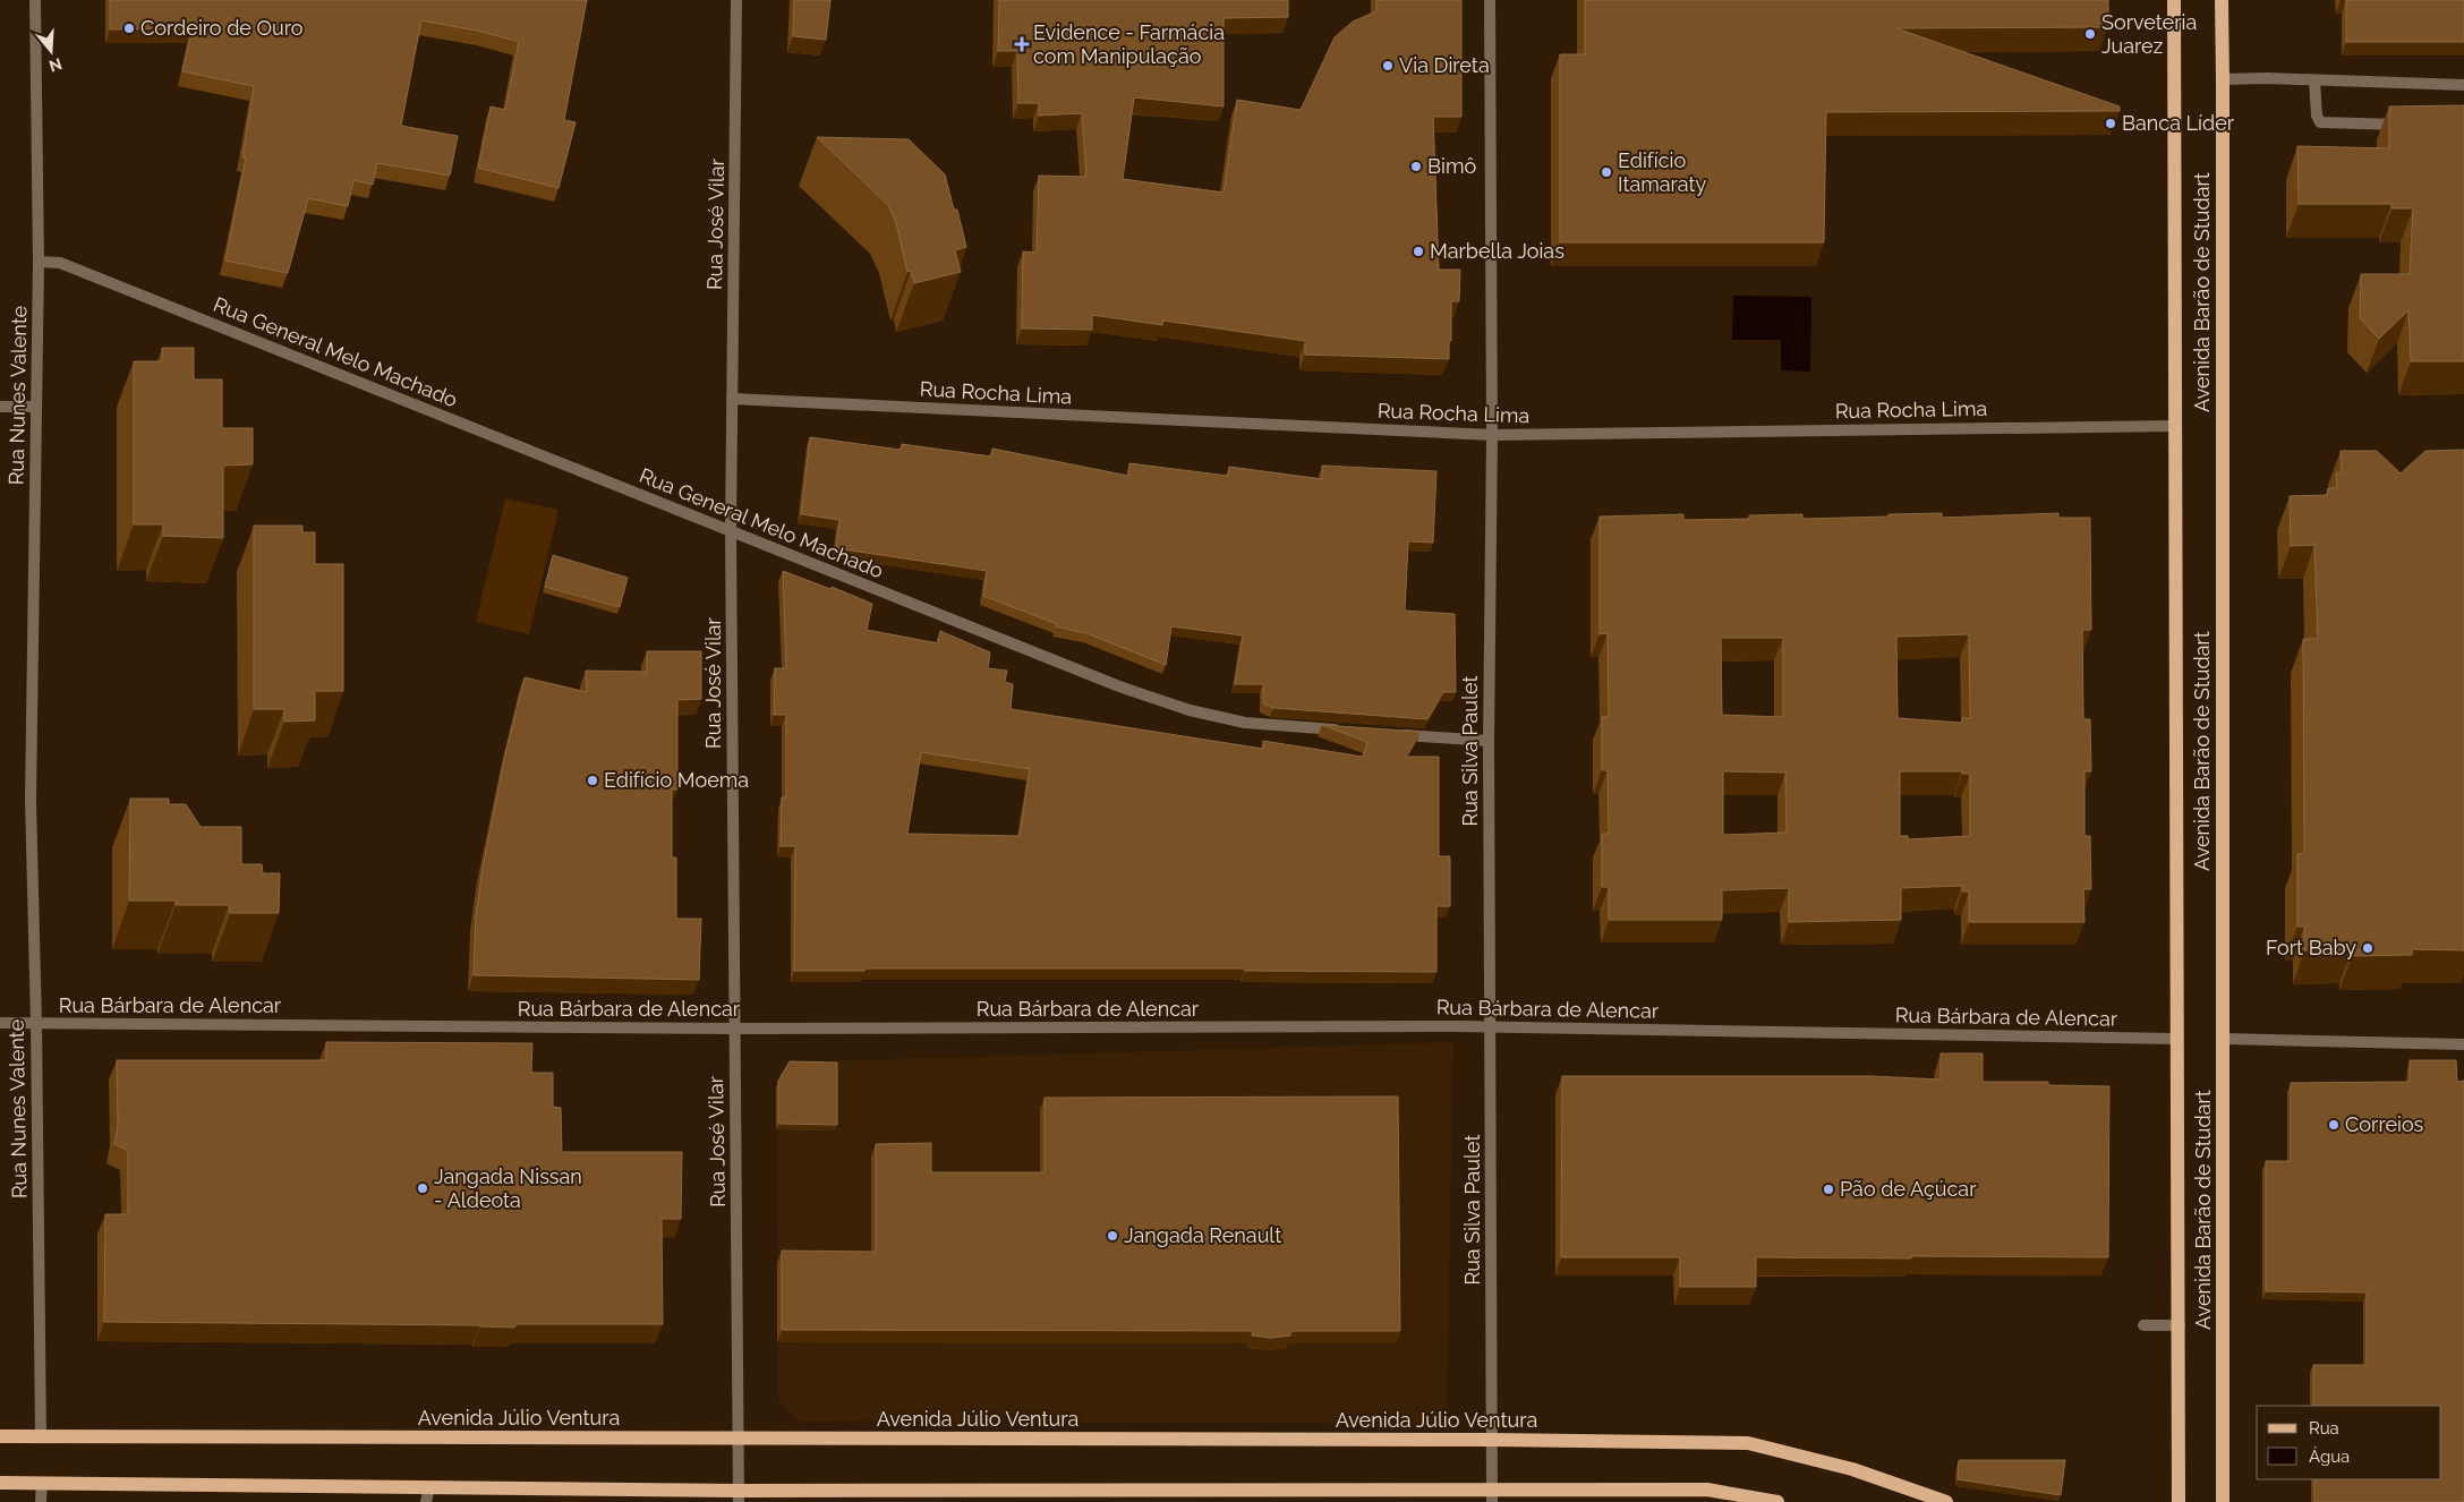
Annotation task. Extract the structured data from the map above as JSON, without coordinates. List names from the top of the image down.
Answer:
{
  "streets": {
    "main road": ["Avenida Barão de Studart", "Avenida Júlio Ventura"],
    "street": [
      "Rua José Vilar",
      "Rua General Melo Machado",
      "Rua Rocha Lima",
      "Rua Nunes Valente",
      "Rua Silva Paulet",
      "Rua Bárbara de Alencar"
    ]
  },
  "crossings": [
    ["Rua José Vilar", "Rua General Melo Machado"],
    ["Rua José Vilar", "Rua Rocha Lima"],
    ["Rua José Vilar", "Rua Bárbara de Alencar"],
    ["Rua José Vilar", "Avenida Júlio Ventura"],
    ["Avenida Barão de Studart", "Rua Rocha Lima"],
    ["Avenida Barão de Studart", "Rua Bárbara de Alencar"],
    ["Rua General Melo Machado", "Rua Nunes Valente"],
    ["Rua Rocha Lima", "Rua Silva Paulet"],
    ["Rua Nunes Valente", "Rua Bárbara de Alencar"],
    ["Rua Nunes Valente", "Avenida Júlio Ventura"],
    ["Rua Silva Paulet", "Rua Bárbara de Alencar"],
    ["Rua Silva Paulet", "Avenida Júlio Ventura"]
  ],
  "places": {
    "other": [
      "Cordeiro de Ouro",
      "Sorveteria Juarez",
      "Via Direta",
      "Banca Líder",
      "Bimô",
      "Edifício Itamaraty",
      "Marbella Joias",
      "Edifício Moema",
      "Fort Baby",
      "Correios",
      "Jangada Nissan - Aldeota",
      "Pão de Açúcar",
      "Jangada Renault"
    ],
    "health": ["Evidence - Farmácia com Manipulação"]
  },
  "legend": ["Rua", "Água"],
  "north": "bottom"
}
